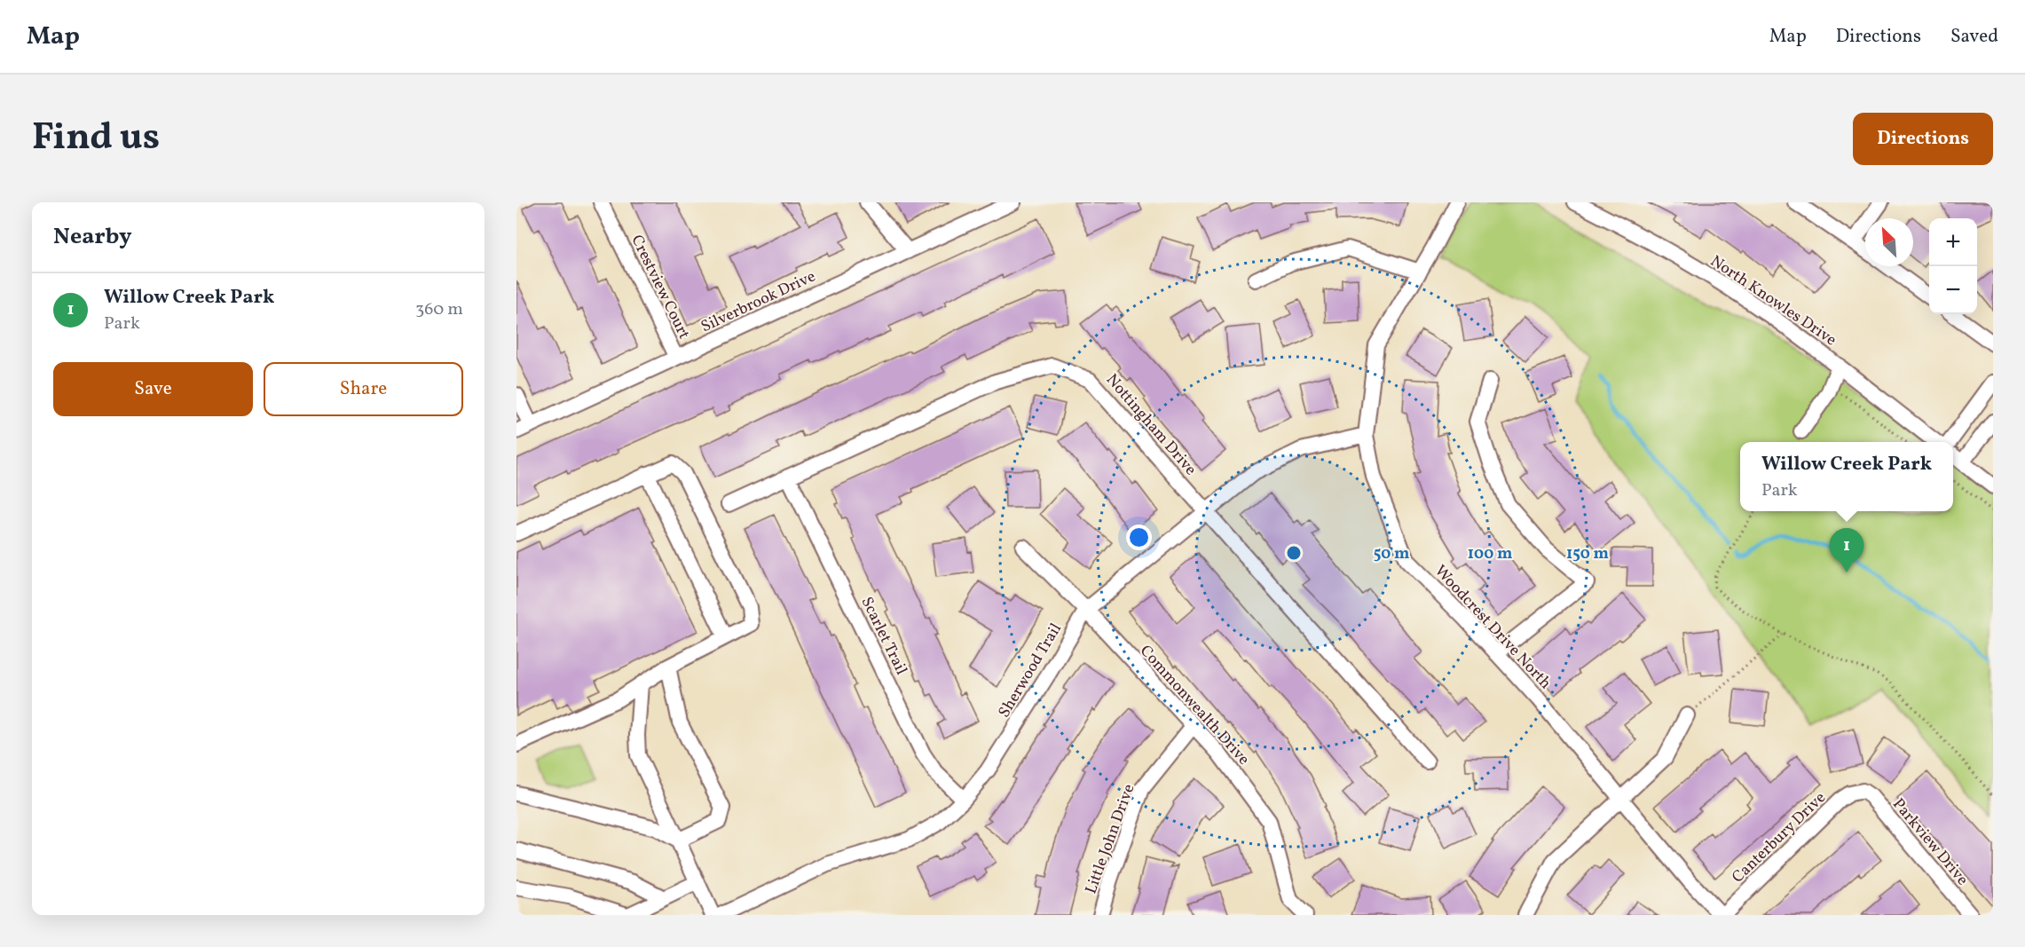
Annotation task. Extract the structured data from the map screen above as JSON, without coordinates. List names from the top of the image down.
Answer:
{
  "streets": {
    "street": [
      "Crestview Court",
      "North Knowles Drive",
      "Silverbrook Drive",
      "Nottingham Drive",
      "Woodcrest Drive North",
      "Scarlet Trail",
      "Sherwood Trail",
      "Commonwealth Drive",
      "Canterbury Drive",
      "Little John Drive",
      "Parkview Drive"
    ]
  },
  "crossings": [
    ["Crestview Court", "Silverbrook Drive"],
    ["Nottingham Drive", "Scarlet Trail"],
    ["Nottingham Drive", "Sherwood Trail"],
    ["Woodcrest Drive North", "Sherwood Trail"],
    ["Woodcrest Drive North", "Canterbury Drive"],
    ["Scarlet Trail", "Sherwood Trail"],
    ["Sherwood Trail", "Commonwealth Drive"],
    ["Commonwealth Drive", "Little John Drive"],
    ["Canterbury Drive", "Parkview Drive"]
  ],
  "north": "top left",
  "page": {
    "header": "Map",
    "nav": ["Map", "Directions", "Saved"],
    "title": "Find us",
    "buttons": [
      "Directions",
      ["Save", "Share"]
    ],
    "heading": "Nearby",
    "map_buttons": ["+", "−"],
    "list": [
      {
        "mark": "1",
        "name": "Willow Creek Park",
        "note": "Park",
        "value": "360 m"
      }
    ],
    "popup": ["Willow Creek Park", "Park"],
    "pins": "1"
  },
  "rings": ["50 m", "100 m", "150 m"]
}
